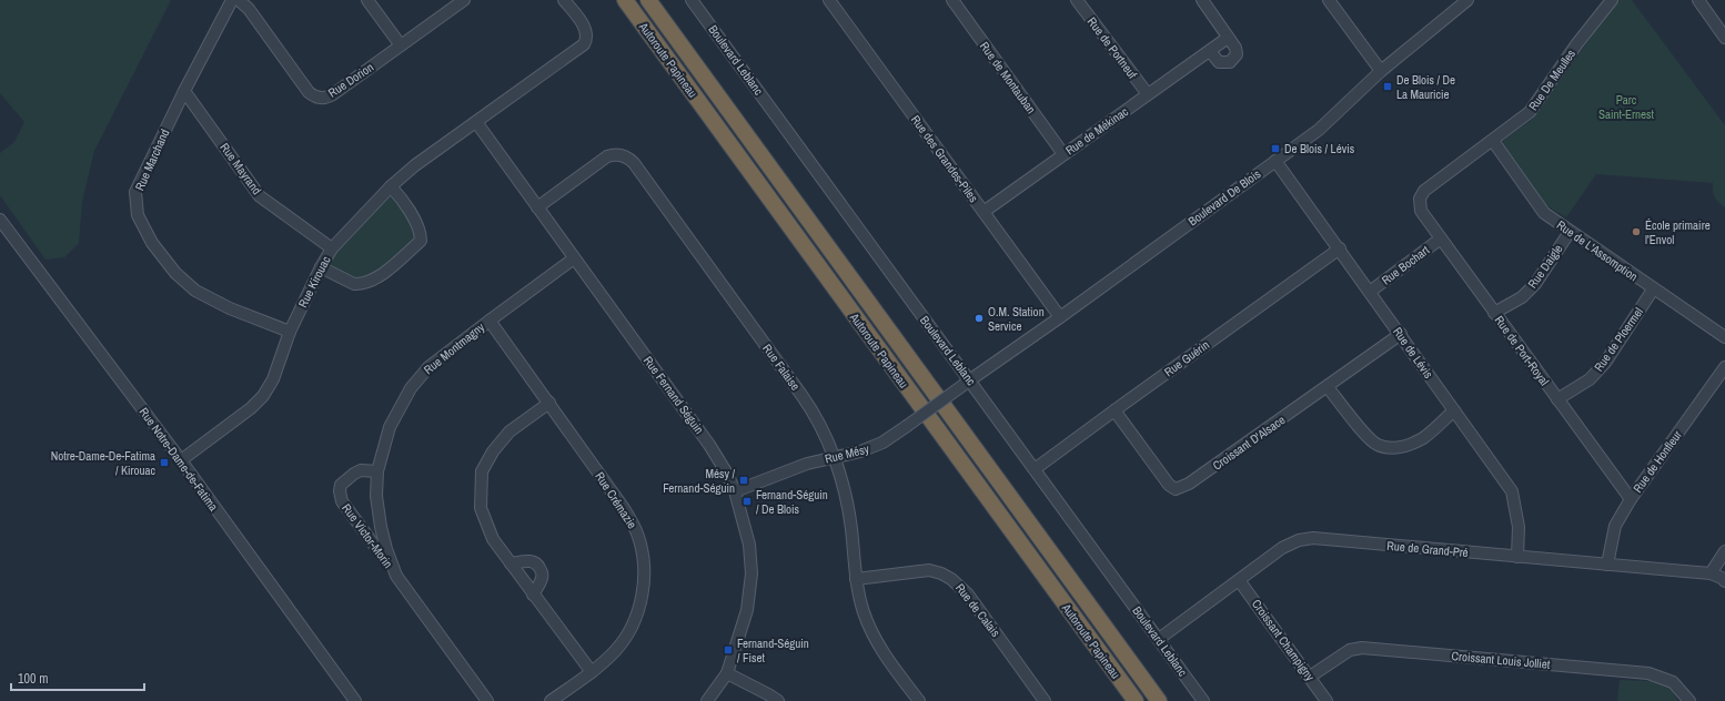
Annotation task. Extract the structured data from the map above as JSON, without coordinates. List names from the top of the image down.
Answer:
{
  "streets": {
    "highway": ["Autoroute Papineau"],
    "street": [
      "Rue de Portneuf",
      "Boulevard Leblanc",
      "Rue de Montauban",
      "Rue Dorion",
      "Rue De Meulles",
      "Rue de Mékinac",
      "Rue des Grandes-Piles",
      "Rue Marchand",
      "Rue Mayrand",
      "Boulevard De Blois",
      "Rue de L'Assomption",
      "Rue Bochart",
      "Rue Daigle",
      "Rue Kirouac",
      "Rue de Ploermel",
      "Rue Montmagny",
      "Rue de Port-Royal",
      "Rue de Lévis",
      "Rue Guérin",
      "Rue Falaise",
      "Rue Fernand Séguin",
      "Croissant D'Alsace",
      "Rue Mésy",
      "Rue Notre-Dame-de-Fatima",
      "Rue de Honfleur",
      "Rue Crémazie",
      "Rue Victor-Morin",
      "Rue de Grand-Pré",
      "Rue de Calais",
      "Croissant Champigny",
      "Croissant Louis Jolliet"
    ]
  },
  "crossings": [
    ["Rue de Portneuf", "Rue de Mékinac"],
    ["Boulevard Leblanc", "Boulevard De Blois"],
    ["Boulevard Leblanc", "Rue Guérin"],
    ["Boulevard Leblanc", "Rue Mésy"],
    ["Boulevard Leblanc", "Rue de Grand-Pré"],
    ["Rue de Montauban", "Rue de Mékinac"],
    ["Rue De Meulles", "Rue de L'Assomption"],
    ["Rue De Meulles", "Rue de Port-Royal"],
    ["Rue de Mékinac", "Rue des Grandes-Piles"],
    ["Rue des Grandes-Piles", "Boulevard De Blois"],
    ["Rue Marchand", "Rue Mayrand"],
    ["Rue Marchand", "Rue Kirouac"],
    ["Rue Mayrand", "Rue Kirouac"],
    ["Boulevard De Blois", "Rue de Lévis"],
    ["Boulevard De Blois", "Rue Mésy"],
    ["Rue de L'Assomption", "Rue Daigle"],
    ["Rue de L'Assomption", "Rue de Ploermel"],
    ["Rue Bochart", "Rue de Port-Royal"],
    ["Rue Bochart", "Rue de Lévis"],
    ["Rue Daigle", "Rue de Port-Royal"],
    ["Rue Kirouac", "Rue Fernand Séguin"],
    ["Rue Kirouac", "Rue Notre-Dame-de-Fatima"],
    ["Rue de Ploermel", "Rue de Port-Royal"],
    ["Rue Montmagny", "Rue Fernand Séguin"],
    ["Rue Montmagny", "Rue Crémazie"],
    ["Rue Montmagny", "Rue Victor-Morin"],
    ["Rue de Port-Royal", "Rue de Honfleur"],
    ["Rue de Lévis", "Rue Guérin"],
    ["Rue de Lévis", "Croissant D'Alsace"],
    ["Rue de Lévis", "Rue de Grand-Pré"],
    ["Rue Guérin", "Croissant D'Alsace"],
    ["Rue Falaise", "Rue Fernand Séguin"],
    ["Rue Falaise", "Rue Mésy"],
    ["Rue Falaise", "Rue de Calais"],
    ["Rue Fernand Séguin", "Rue Mésy"],
    ["Rue de Honfleur", "Rue de Grand-Pré"],
    ["Rue de Grand-Pré", "Croissant Champigny"],
    ["Croissant Champigny", "Croissant Louis Jolliet"]
  ],
  "parks": ["Parc Saint-Ernest"],
  "places": {
    "transit": [
      "De Blois / De La Mauricie",
      "De Blois / Lévis",
      "Notre-Dame-De-Fatima / Kirouac",
      "Mésy / Fernand-Séguin",
      "Fernand-Séguin / De Blois",
      "Fernand-Séguin / Fiset"
    ],
    "other": ["École primaire l'Envol", "O.M. Station Service"]
  },
  "scale_bar": "100 m"
}
